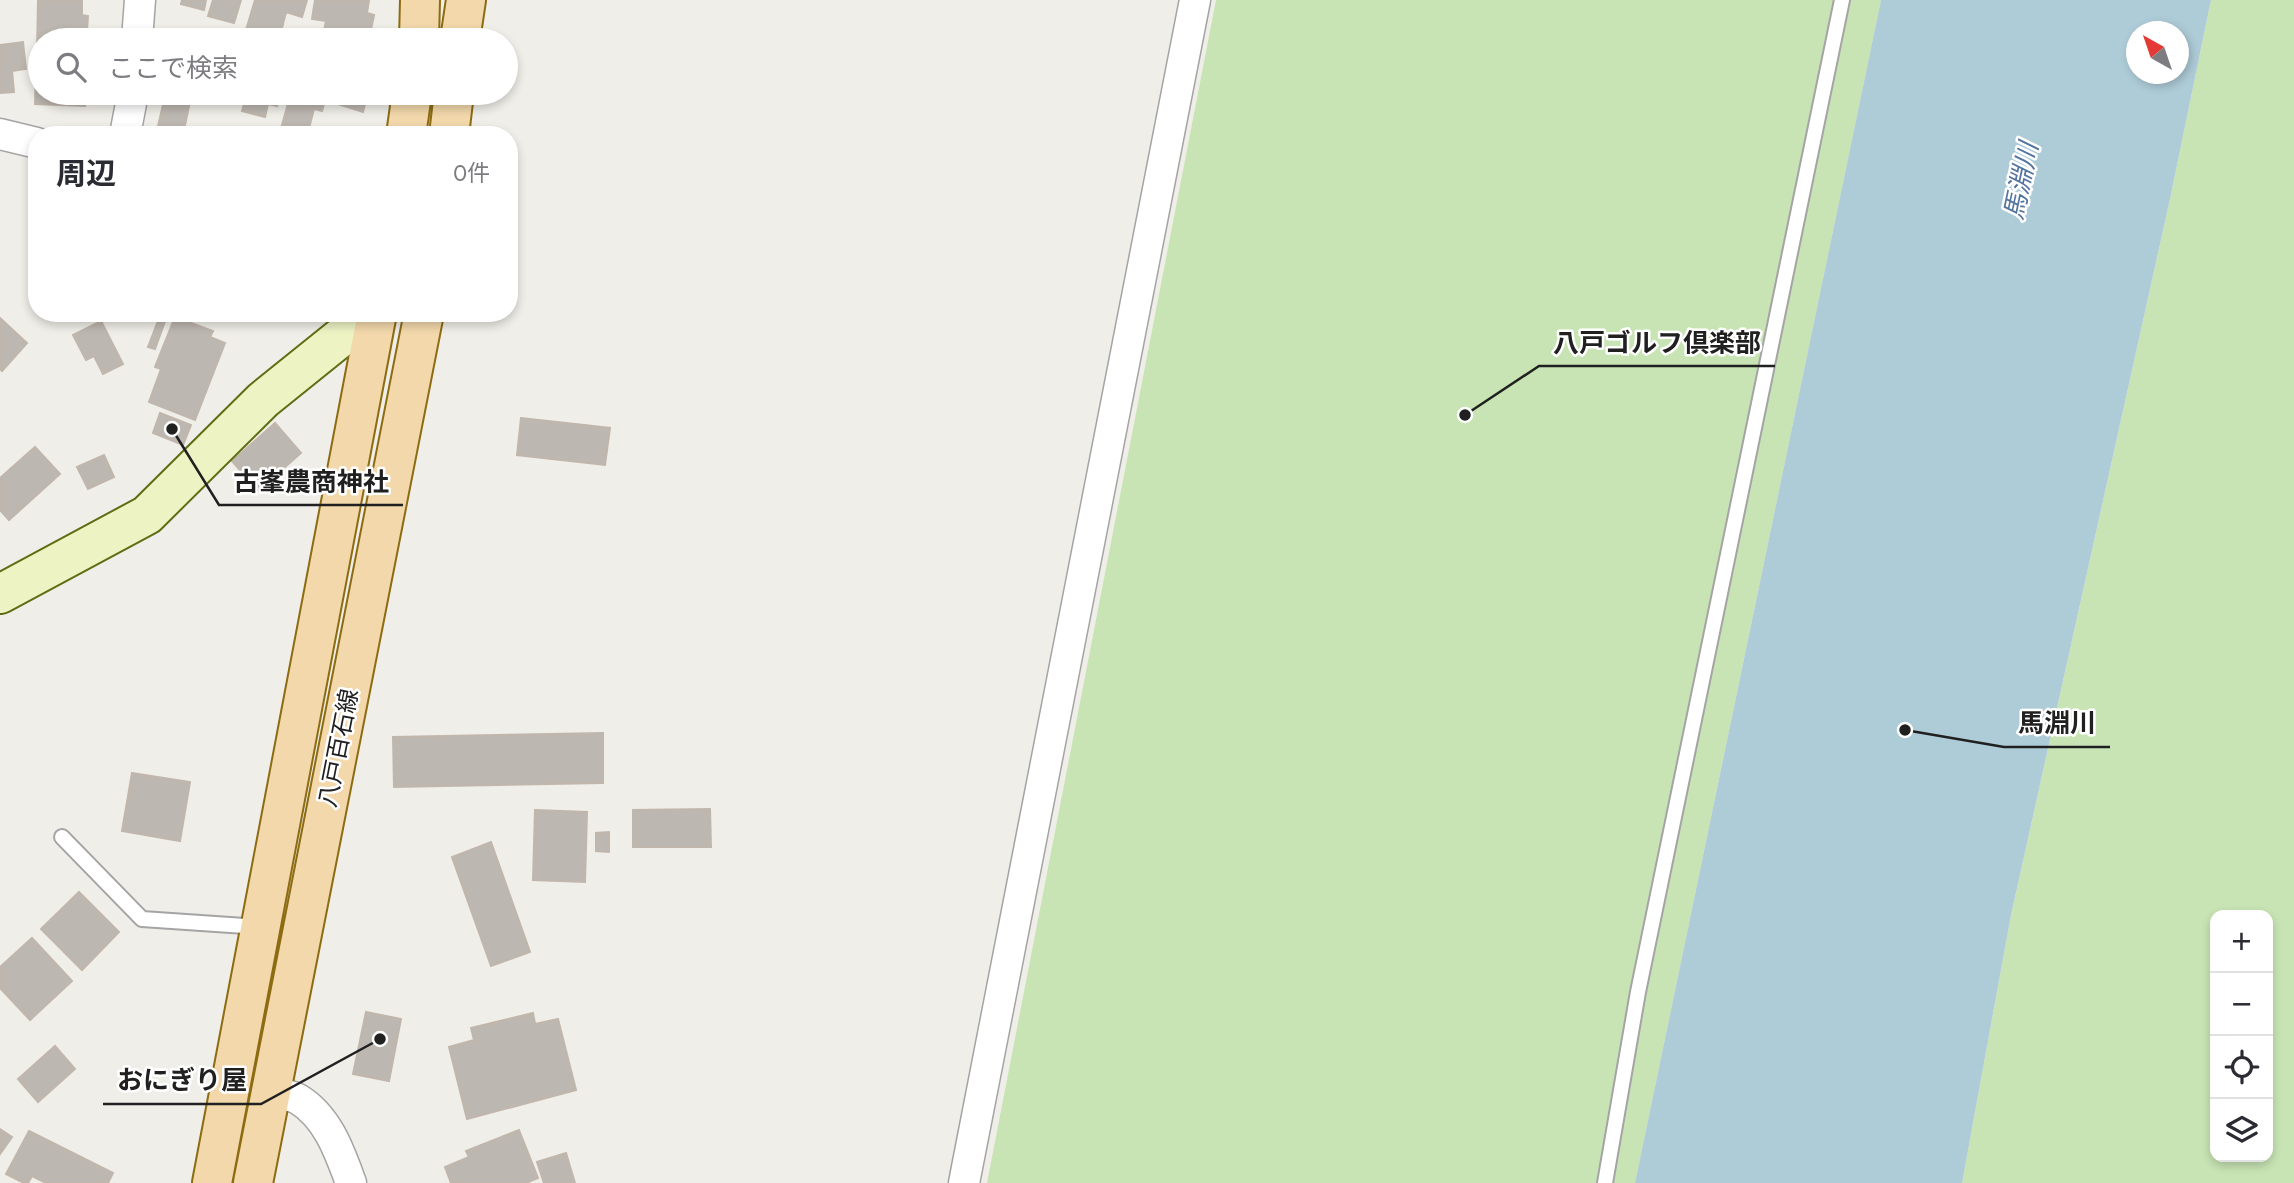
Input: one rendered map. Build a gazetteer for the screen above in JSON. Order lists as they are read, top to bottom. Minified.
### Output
{"streets":{"main road":["八戸百石線"]},"water":["馬淵川"],"places":["八戸ゴルフ倶楽部","古峯農商神社","馬淵川","おにぎり屋"],"north":"top left","page":{"search":"ここで検索","heading":["周辺","0件"],"map_buttons":["+","−"]}}
